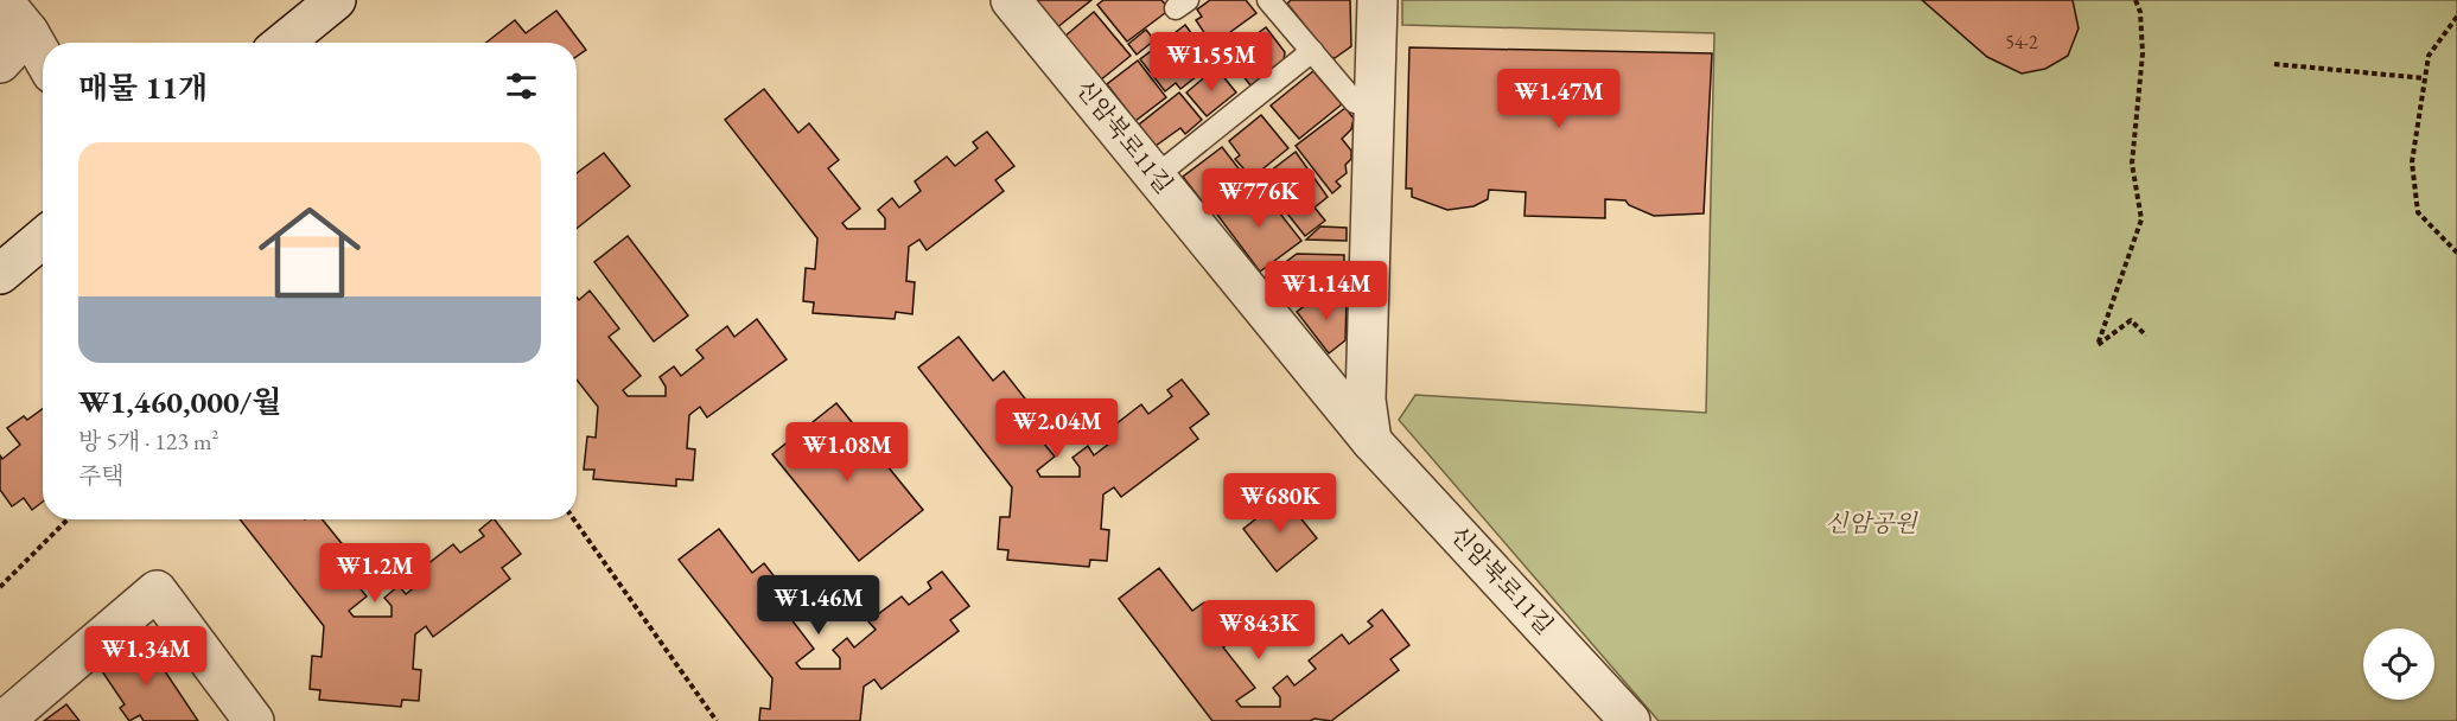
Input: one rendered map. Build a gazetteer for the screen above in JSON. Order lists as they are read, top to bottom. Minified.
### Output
{"streets":{"street":["신암북로11길"]},"parks":["신암공원"],"house_numbers":["54-2"],"page":{"price":["₩1.55M","₩1.47M","₩776K","₩1.14M","₩2.04M","₩1.08M","₩680K","₩1.2M","₩1.46M","₩843K","₩1.34M"],"heading":"매물 11개","list":[{"name":"₩1,460,000/월","note":"방 5개 · 123 m² · 주택"}]}}
